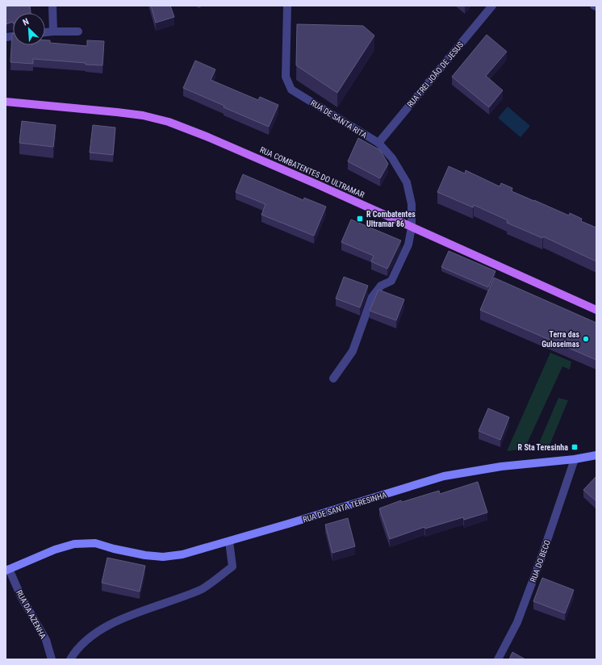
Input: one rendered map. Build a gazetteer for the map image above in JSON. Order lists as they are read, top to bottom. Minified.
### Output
{"streets":{"main road":["RUA COMBATENTES DO ULTRAMAR","RUA DE SANTA TERESINHA"],"street":["RUA FREI JOÃO DE JESUS","RUA DE SANTA RITA","RUA DO BECO","RUA DA AZENHA"]},"crossings":[["RUA FREI JOÃO DE JESUS","RUA DE SANTA RITA"],["RUA DE SANTA RITA","RUA COMBATENTES DO ULTRAMAR"],["RUA DE SANTA TERESINHA","RUA DO BECO"],["RUA DE SANTA TERESINHA","RUA DA AZENHA"]],"places":{"transit":["R Combatentes Ultramar 86","R Sta Teresinha"],"other":["Terra das Guloseimas"]},"north":"top left"}
